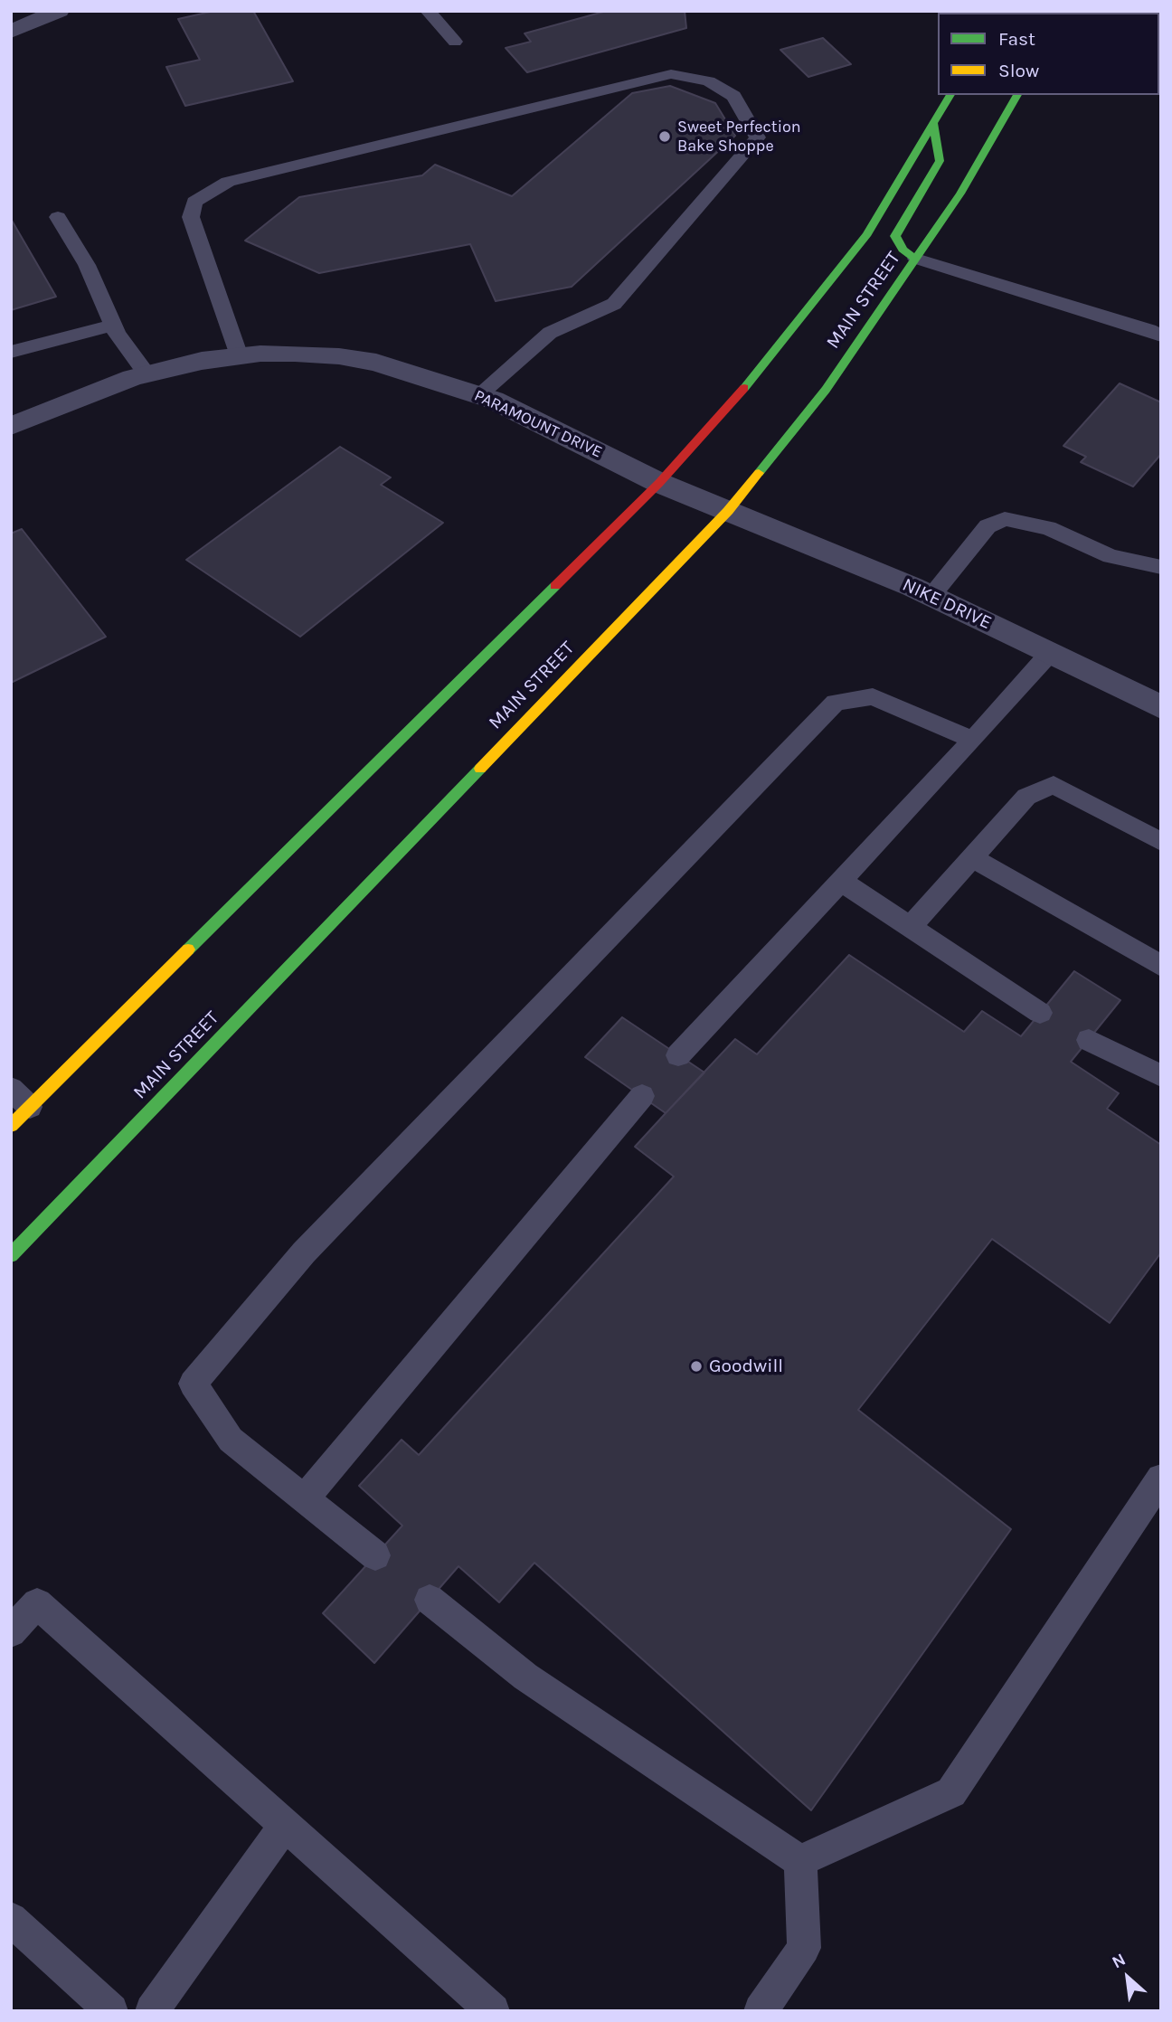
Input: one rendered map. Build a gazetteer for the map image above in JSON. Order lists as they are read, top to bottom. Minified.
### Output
{"streets":{"main road":["MAIN STREET"],"street":["PARAMOUNT DRIVE","NIKE DRIVE"]},"crossings":[["MAIN STREET","PARAMOUNT DRIVE"],["MAIN STREET","NIKE DRIVE"],["PARAMOUNT DRIVE","NIKE DRIVE"]],"places":["Sweet Perfection Bake Shoppe","Goodwill"],"legend":["Fast","Slow"],"north":"top left"}
